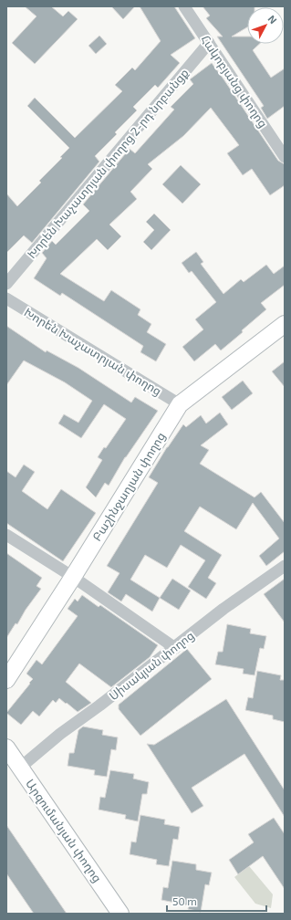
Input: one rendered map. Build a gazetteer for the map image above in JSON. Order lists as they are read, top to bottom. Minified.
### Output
{"streets":{"main road":["Բաշինջաղյան փողոց","Արզումանյան փողոց"],"street":["Հակոբյանց փողոց","Խորեն Խաչատրյան փողոց 2-րդ նրբանցք","Խորեն Խաչատրյան փողոց","Սիսակյան փողոց"]},"crossings":[["Հակոբյանց փողոց","Խորեն Խաչատրյան փողոց 2-րդ նրբանցք"],["Խորեն Խաչատրյան փողոց","Բաշինջաղյան փողոց"],["Սիսակյան փողոց","Արզումանյան փողոց"]],"scale_bar":"50 m","north":"top right"}
